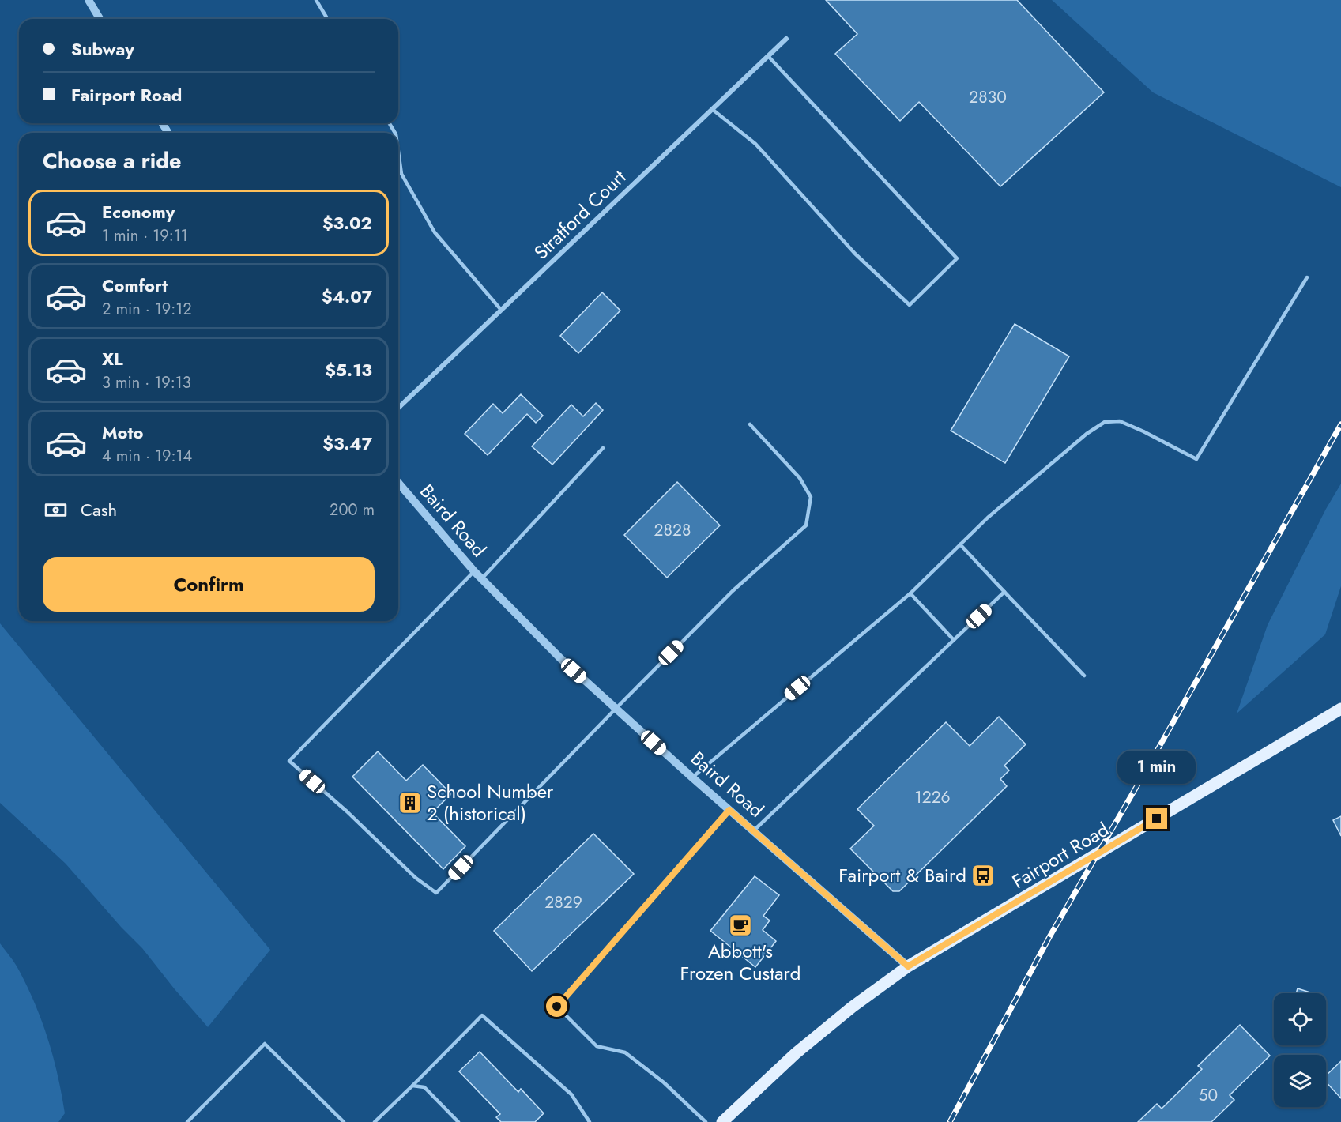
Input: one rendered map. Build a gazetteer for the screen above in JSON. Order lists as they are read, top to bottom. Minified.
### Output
{"streets":{"main road":["Fairport Road"],"street":["Stratford Court","Baird Road"]},"crossings":[["Baird Road","Fairport Road"]],"places":{"building":["School Number 2 (historical)"],"bus stop":["Fairport & Baird"],"cafe":["Abbott's Frozen Custard"]},"house_numbers":["2830","2828","1226","2829","50"],"page":{"banner":["Subway","Fairport Road"],"heading":"Choose a ride","list":[{"name":"Economy","note":"1 min · 19:11","value":"$3.02"},{"name":"Comfort","note":"2 min · 19:12","value":"$4.07"},{"name":"XL","note":"3 min · 19:13","value":"$5.13"},{"name":"Moto","note":"4 min · 19:14","value":"$3.47"}],"pay":["Cash","200 m"],"buttons":"Confirm","bubble":"1 min"}}
